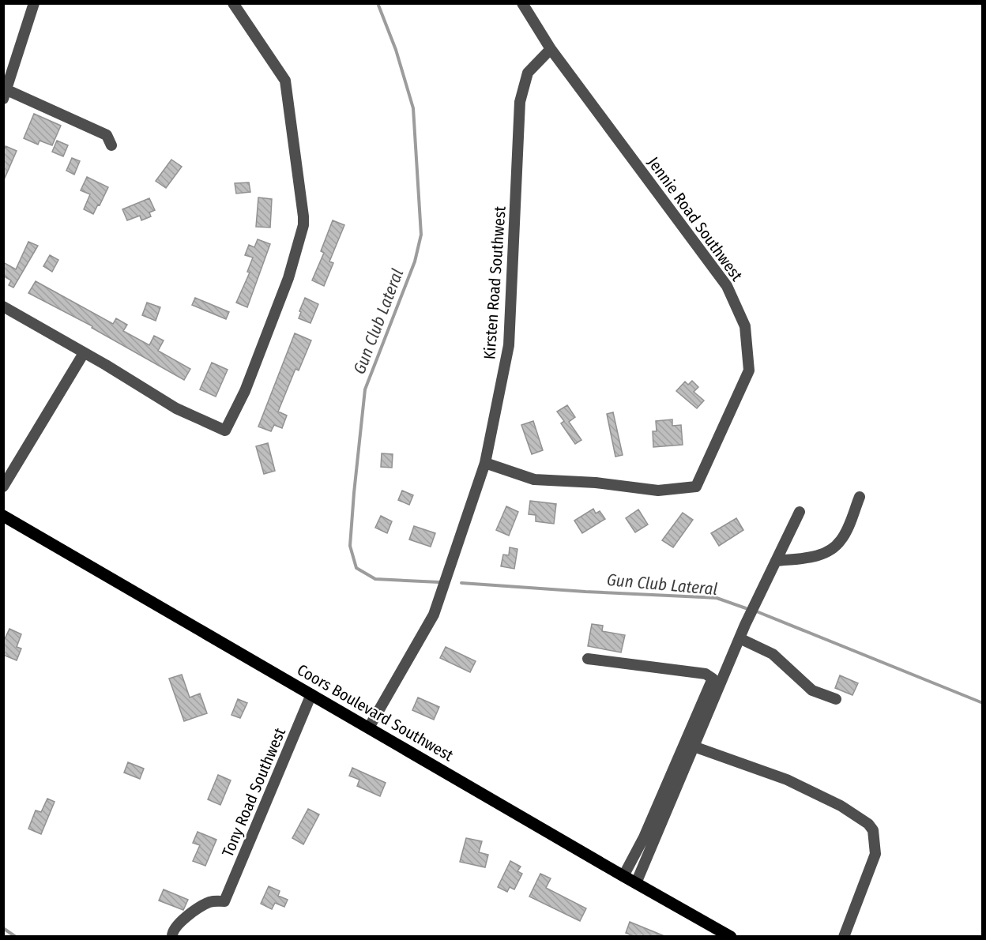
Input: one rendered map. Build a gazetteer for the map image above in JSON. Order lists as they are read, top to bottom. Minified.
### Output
{"streets":{"main road":["Coors Boulevard Southwest"],"street":["Jennie Road Southwest","Kirsten Road Southwest","Tony Road Southwest"]},"crossings":[["Jennie Road Southwest","Kirsten Road Southwest"],["Kirsten Road Southwest","Coors Boulevard Southwest"],["Coors Boulevard Southwest","Tony Road Southwest"]],"water":["Gun Club Lateral"]}
